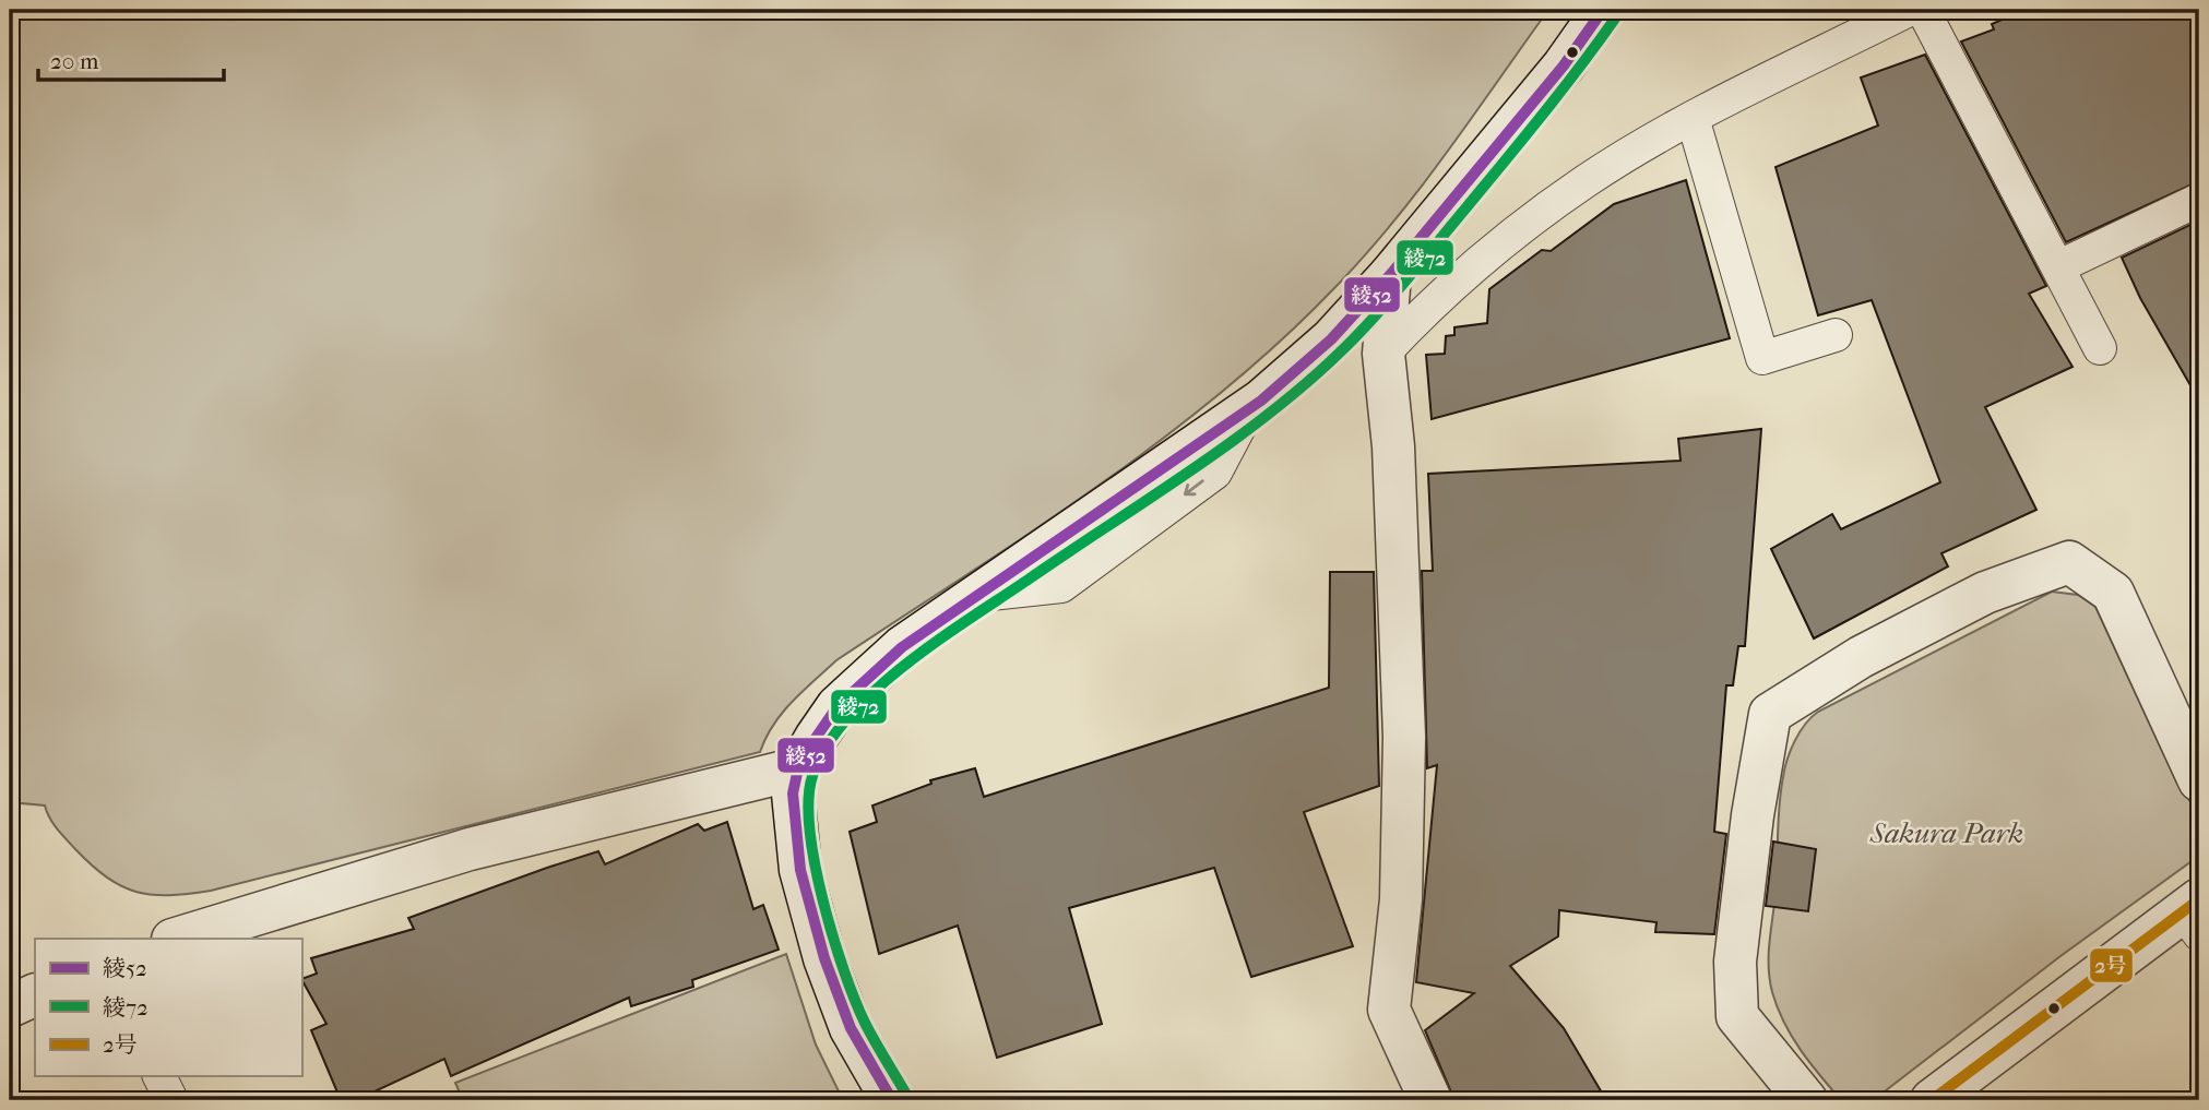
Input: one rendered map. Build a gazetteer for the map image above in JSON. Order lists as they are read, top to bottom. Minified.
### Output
{"parks":["Sakura Park"],"lines":["transit line 綾52","transit line 綾72","transit line 2号"],"legend":["綾52","綾72","2号"],"scale_bar":"20 m"}
